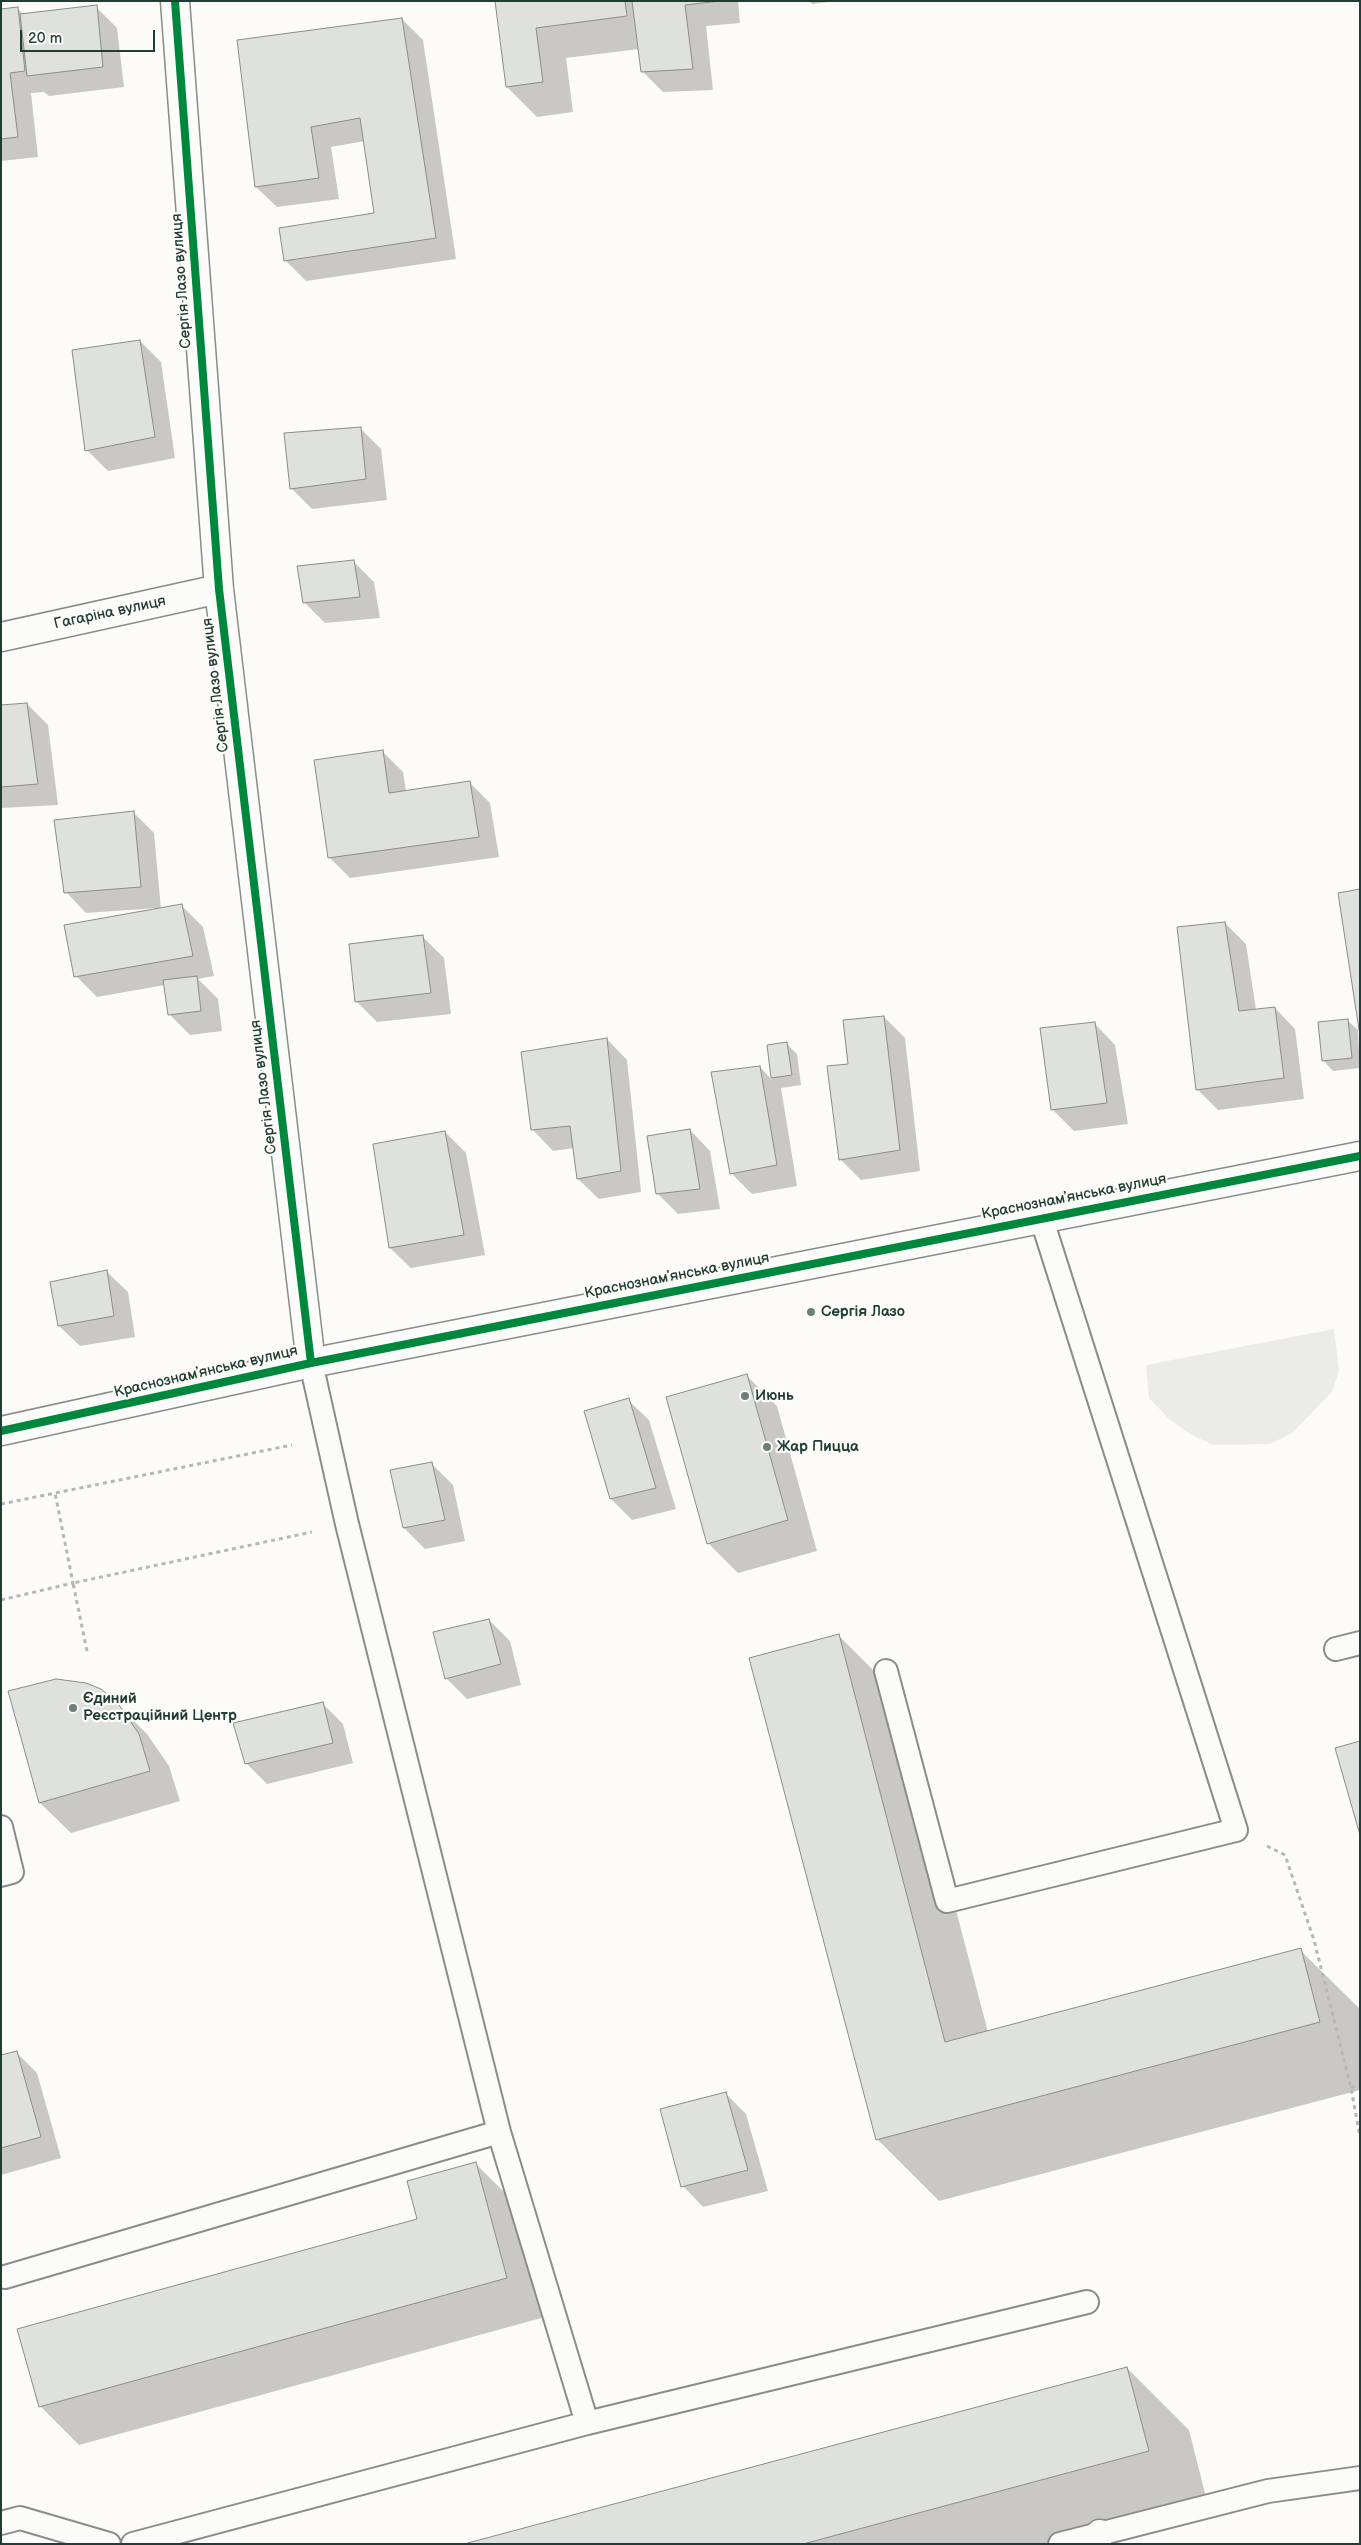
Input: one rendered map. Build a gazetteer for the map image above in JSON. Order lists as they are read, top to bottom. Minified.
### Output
{"streets":{"street":["Сергія Лазо вулиця","Гагаріна вулиця","Краснознамʼянська вулиця"]},"crossings":[["Сергія Лазо вулиця","Гагаріна вулиця"],["Сергія Лазо вулиця","Краснознамʼянська вулиця"]],"places":["Сергія Лазо","Июнь","Жар Пицца","Єдиний Реєстраційний Центр"],"scale_bar":"20 m"}
